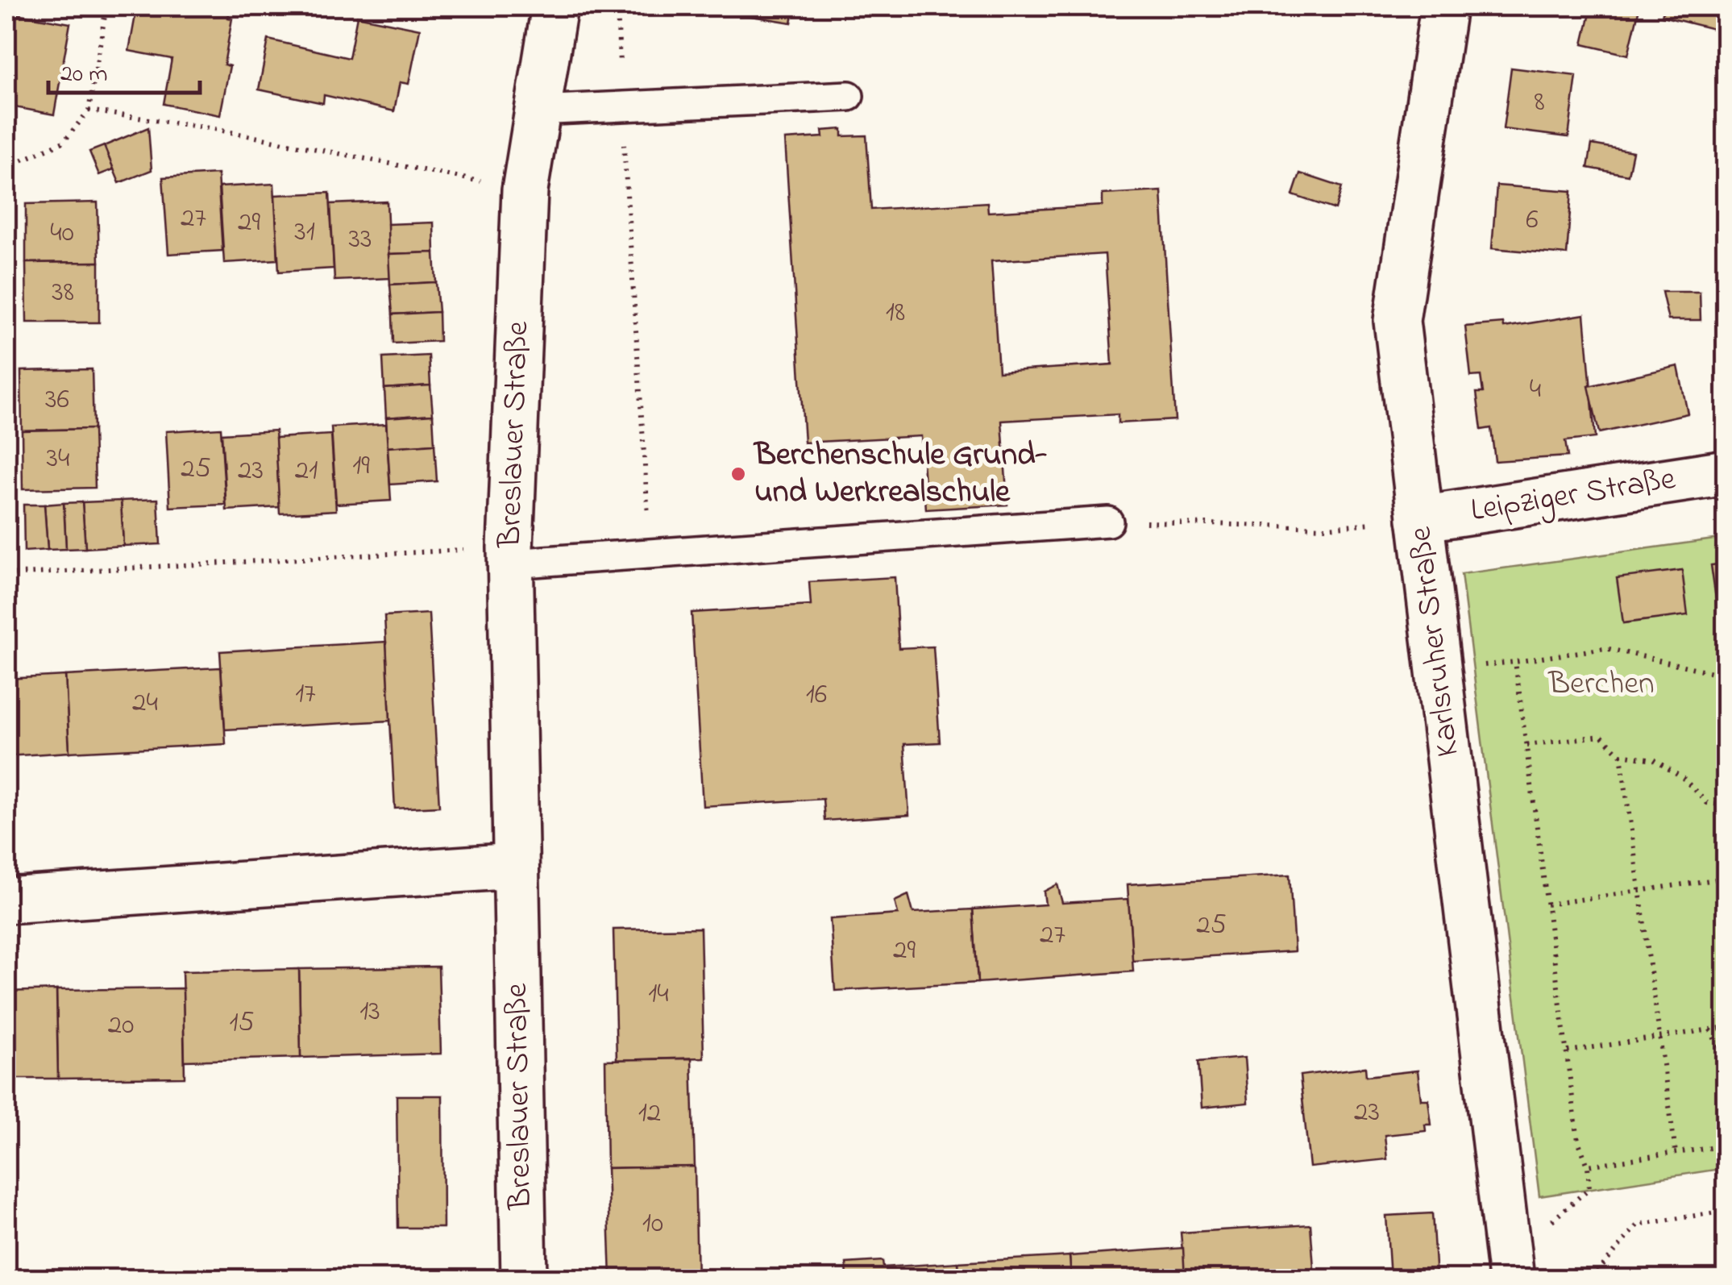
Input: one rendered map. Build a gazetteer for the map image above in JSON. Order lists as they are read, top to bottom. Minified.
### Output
{"streets":{"street":["Breslauer Straße","Leipziger Straße","Karlsruher Straße"]},"crossings":[["Leipziger Straße","Karlsruher Straße"]],"parks":["Berchen"],"places":["Berchenschule Grund- und Werkrealschule"],"house_numbers":["8","27","6","29","31","40","33","38","18","4","36","34","19","25","23","21","17","16","24","25","27","29","14","13","15","20","23","12","10"],"scale_bar":"20 m"}
